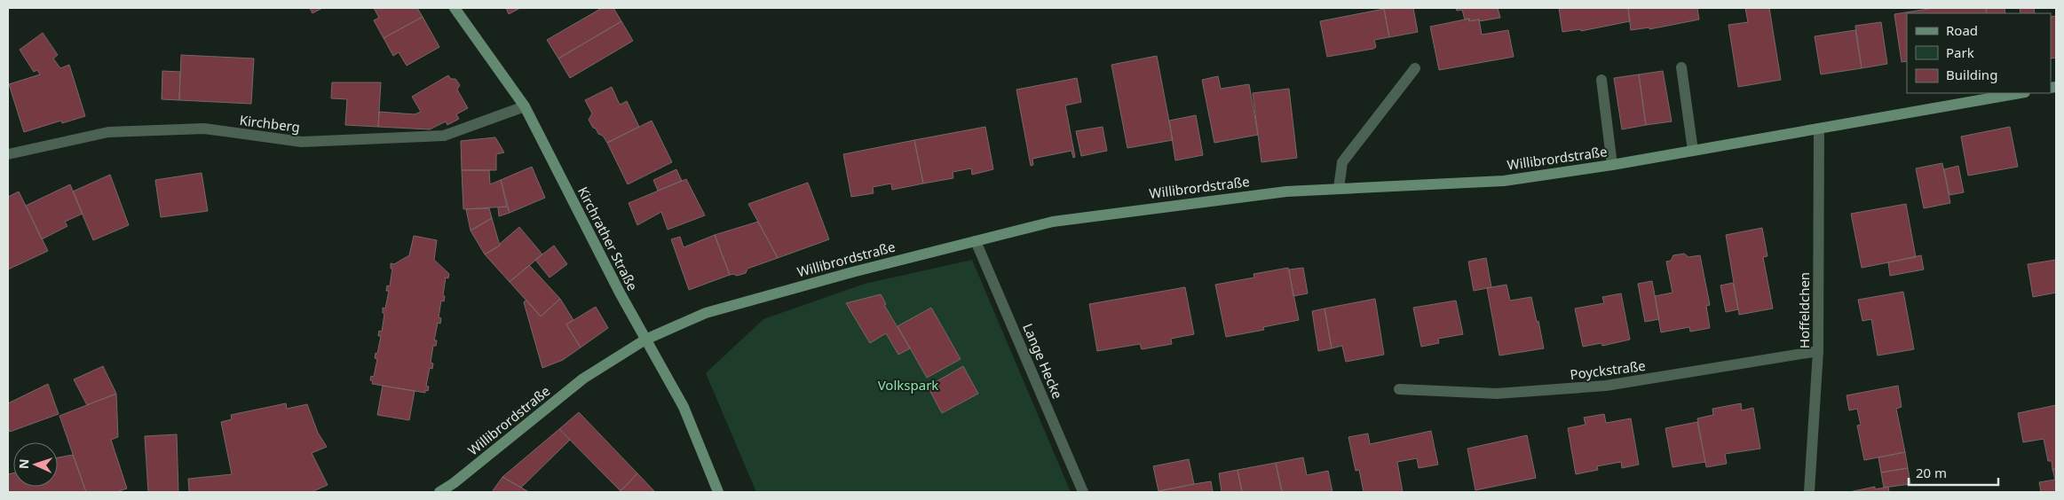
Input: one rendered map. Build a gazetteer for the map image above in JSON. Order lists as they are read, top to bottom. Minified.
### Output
{"streets":{"main road":["Willibrordstraße","Kirchrather Straße"],"street":["Kirchberg","Hoffeldchen","Lange Hecke","Poyckstraße"]},"crossings":[["Kirchberg","Kirchrather Straße"],["Willibrordstraße","Kirchrather Straße"],["Willibrordstraße","Hoffeldchen"],["Willibrordstraße","Lange Hecke"],["Hoffeldchen","Poyckstraße"]],"parks":["Volkspark"],"legend":["Road","Park","Building"],"scale_bar":"20 m","north":"left"}
